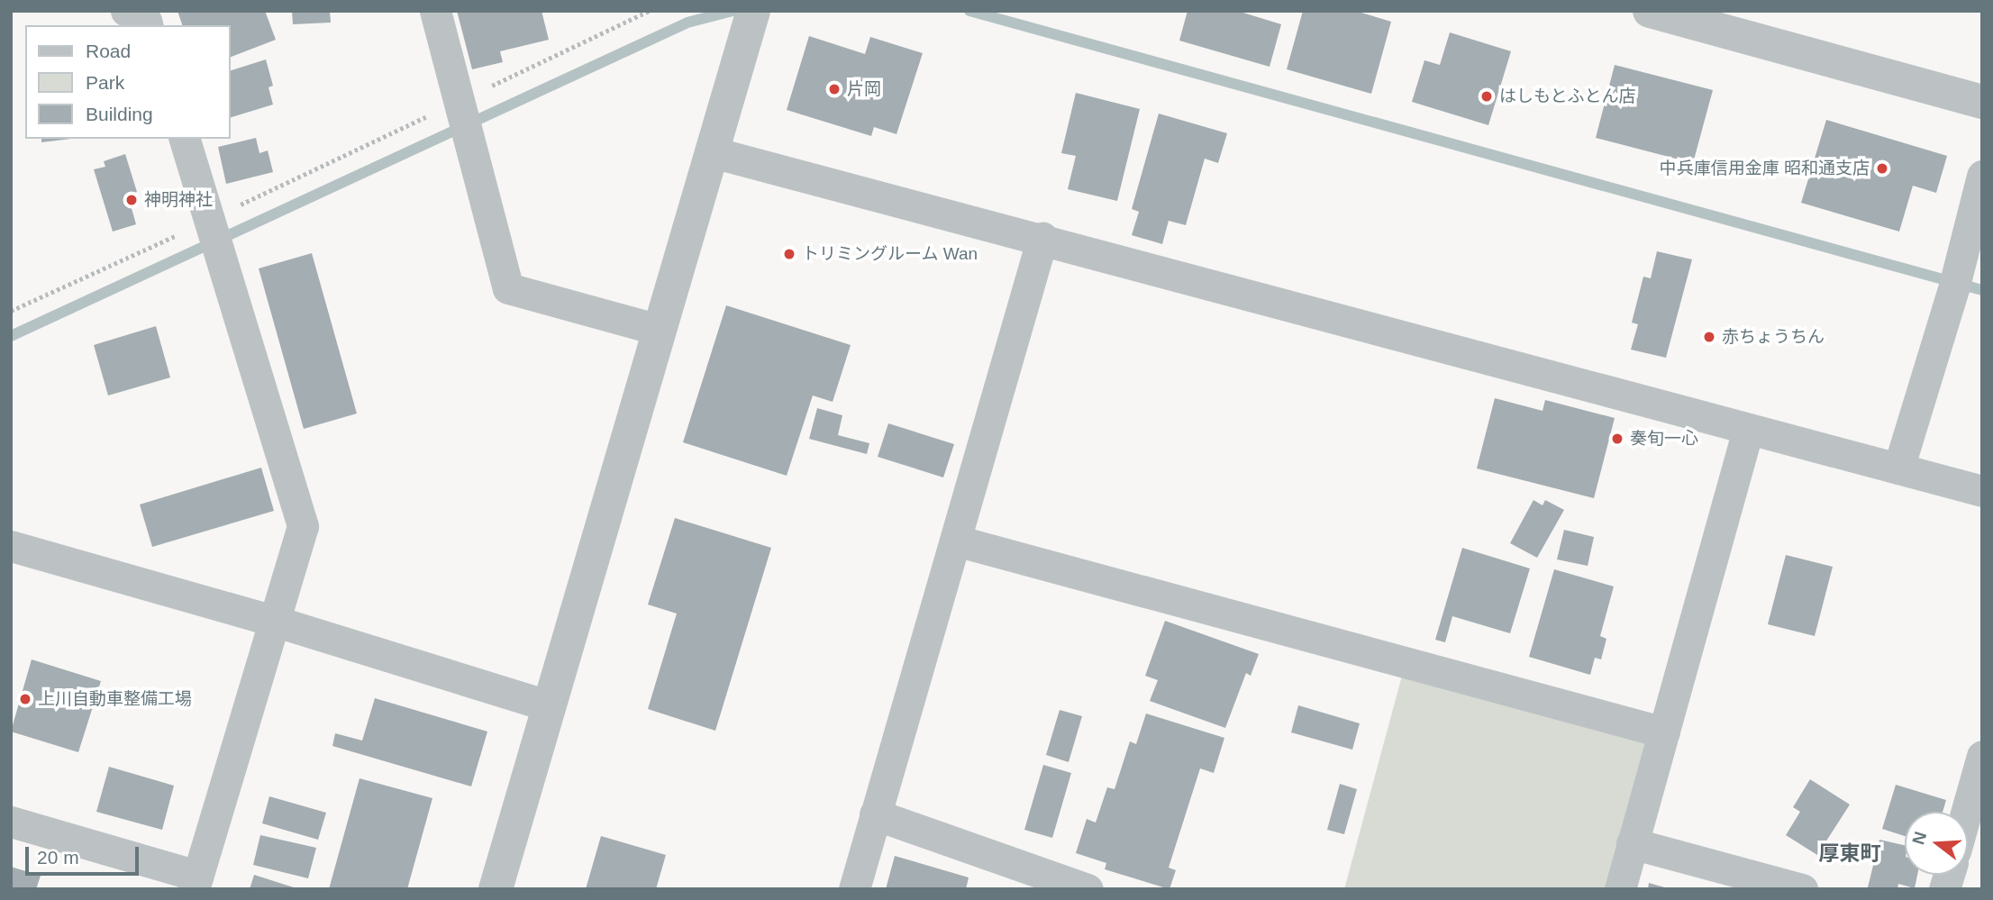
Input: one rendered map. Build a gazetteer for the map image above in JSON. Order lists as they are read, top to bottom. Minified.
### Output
{"districts":["厚東町"],"places":["片岡","はしもとふとん店","中兵庫信用金庫 昭和通支店","神明神社","トリミングルーム Wan","赤ちょうちん","奏旬一心","上川自動車整備工場"],"legend":["Road","Park","Building"],"scale_bar":"20 m","north":"left"}
